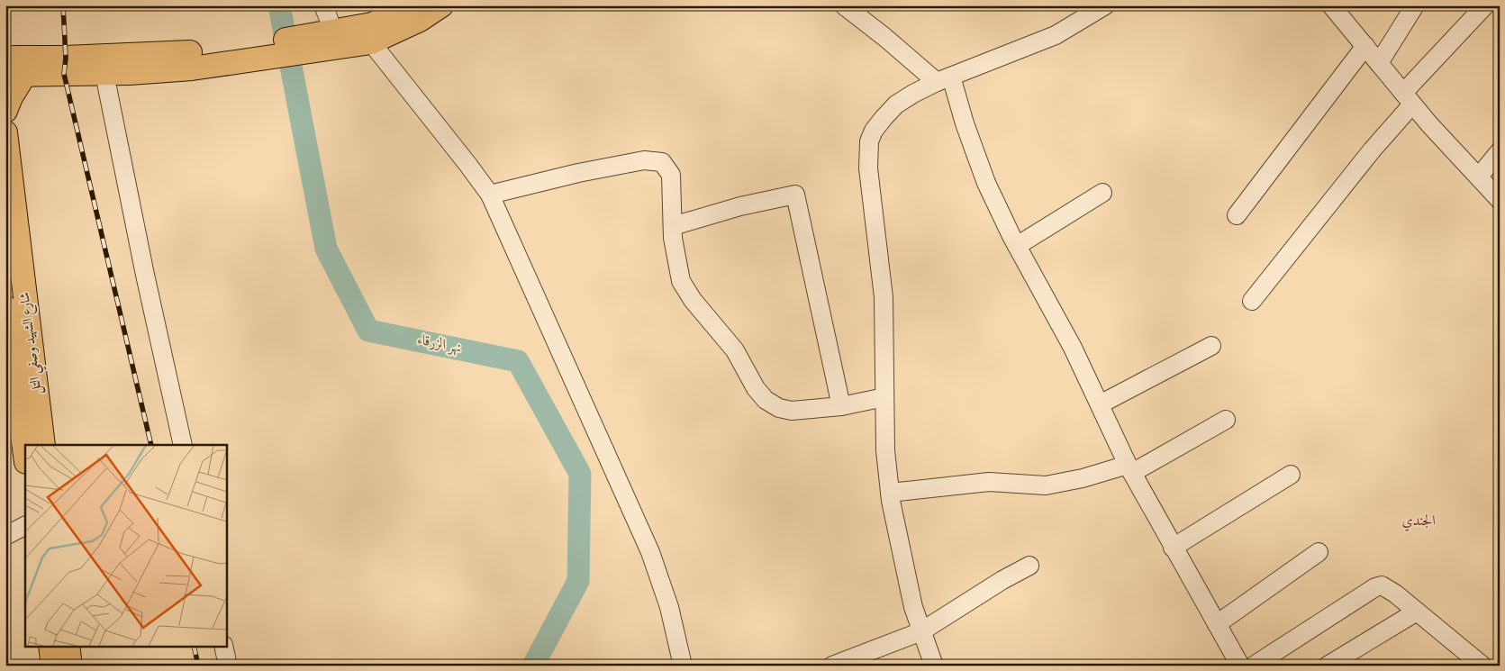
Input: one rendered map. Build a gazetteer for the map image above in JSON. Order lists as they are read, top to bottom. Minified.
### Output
{"streets":{"main road":["شارع الشهيد وصفي التل"]},"districts":["الجندي"],"water":["نهر الزرقاء"]}
